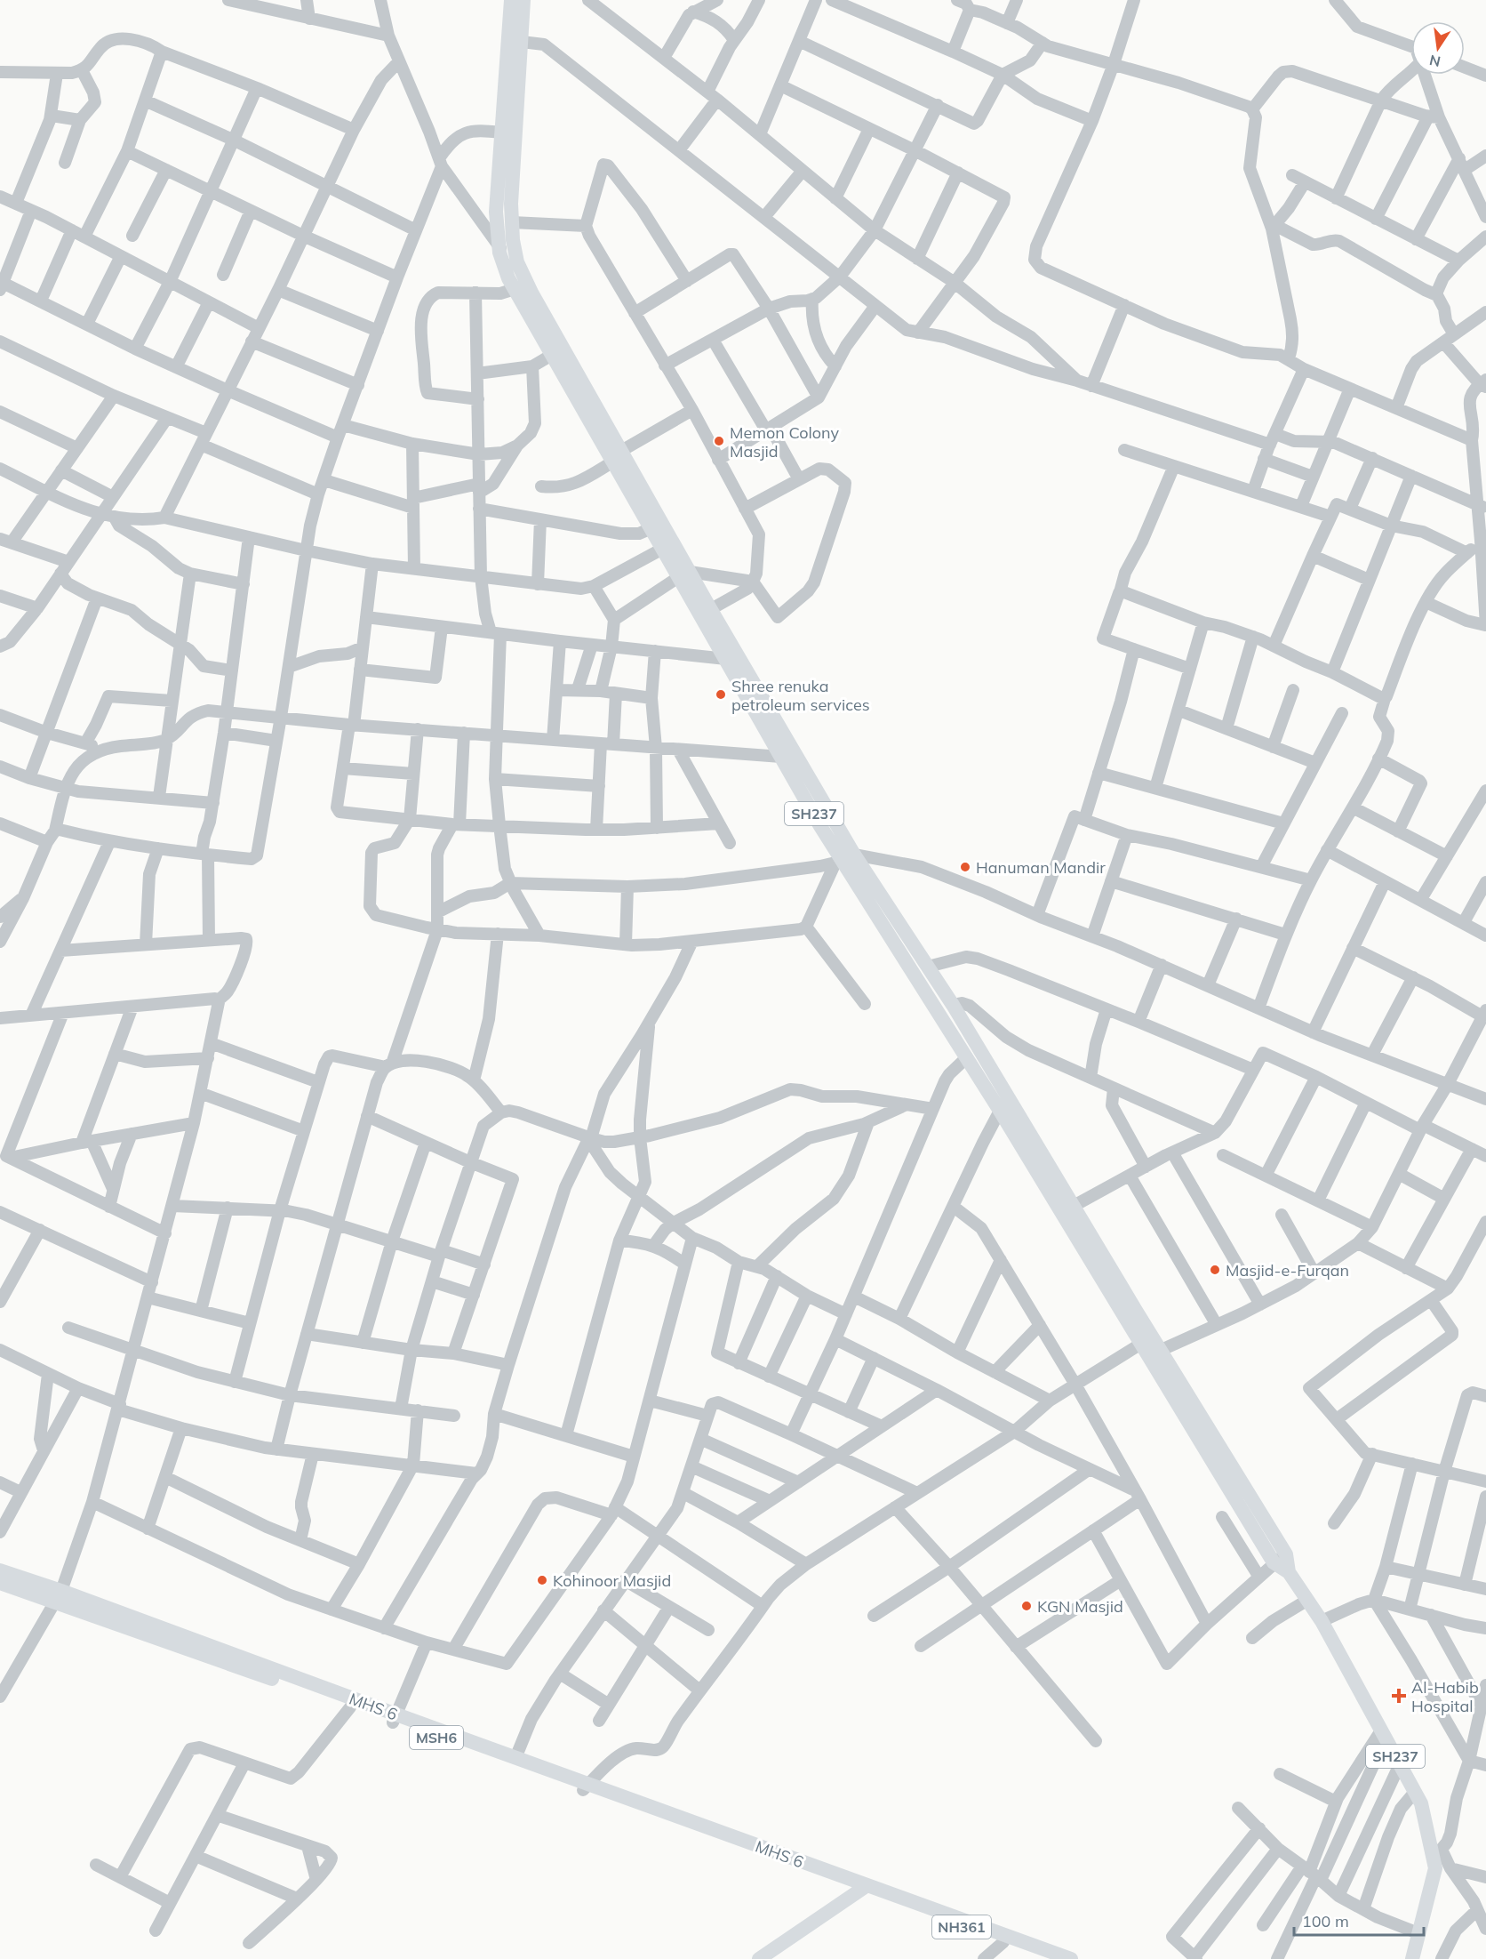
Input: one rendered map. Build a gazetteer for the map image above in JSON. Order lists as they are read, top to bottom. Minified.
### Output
{"streets":{"main road":["SH237","MHS 6","MSH6","NH361"]},"crossings":[["MHS 6","MSH6"],["MSH6","NH361"]],"places":{"other":["Memon Colony Masjid","Shree renuka petroleum services","Hanuman Mandir","Masjid-e-Furqan","Kohinoor Masjid","KGN Masjid"],"health":["Al-Habib Hospital"]},"scale_bar":"100 m","north":"bottom"}
